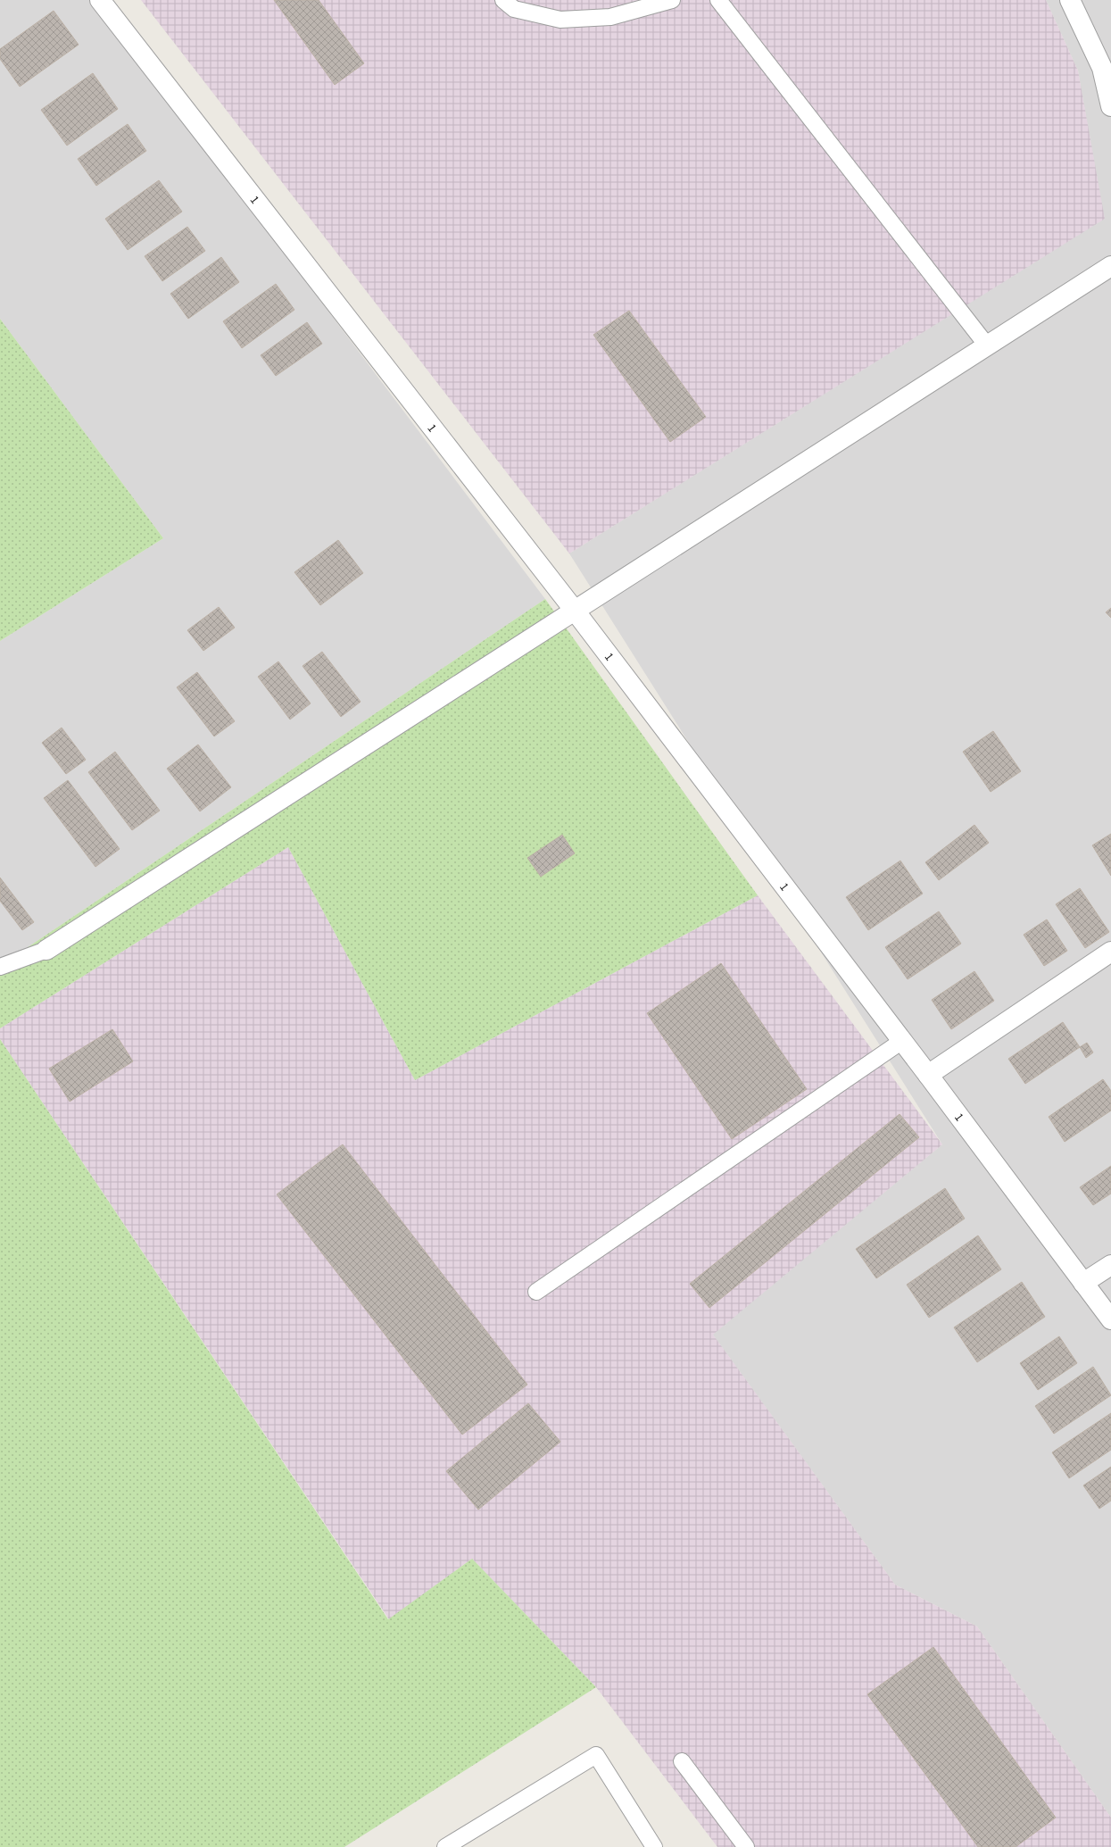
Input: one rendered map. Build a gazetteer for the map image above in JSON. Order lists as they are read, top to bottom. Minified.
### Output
{"streets":{"street":["1"]}}
